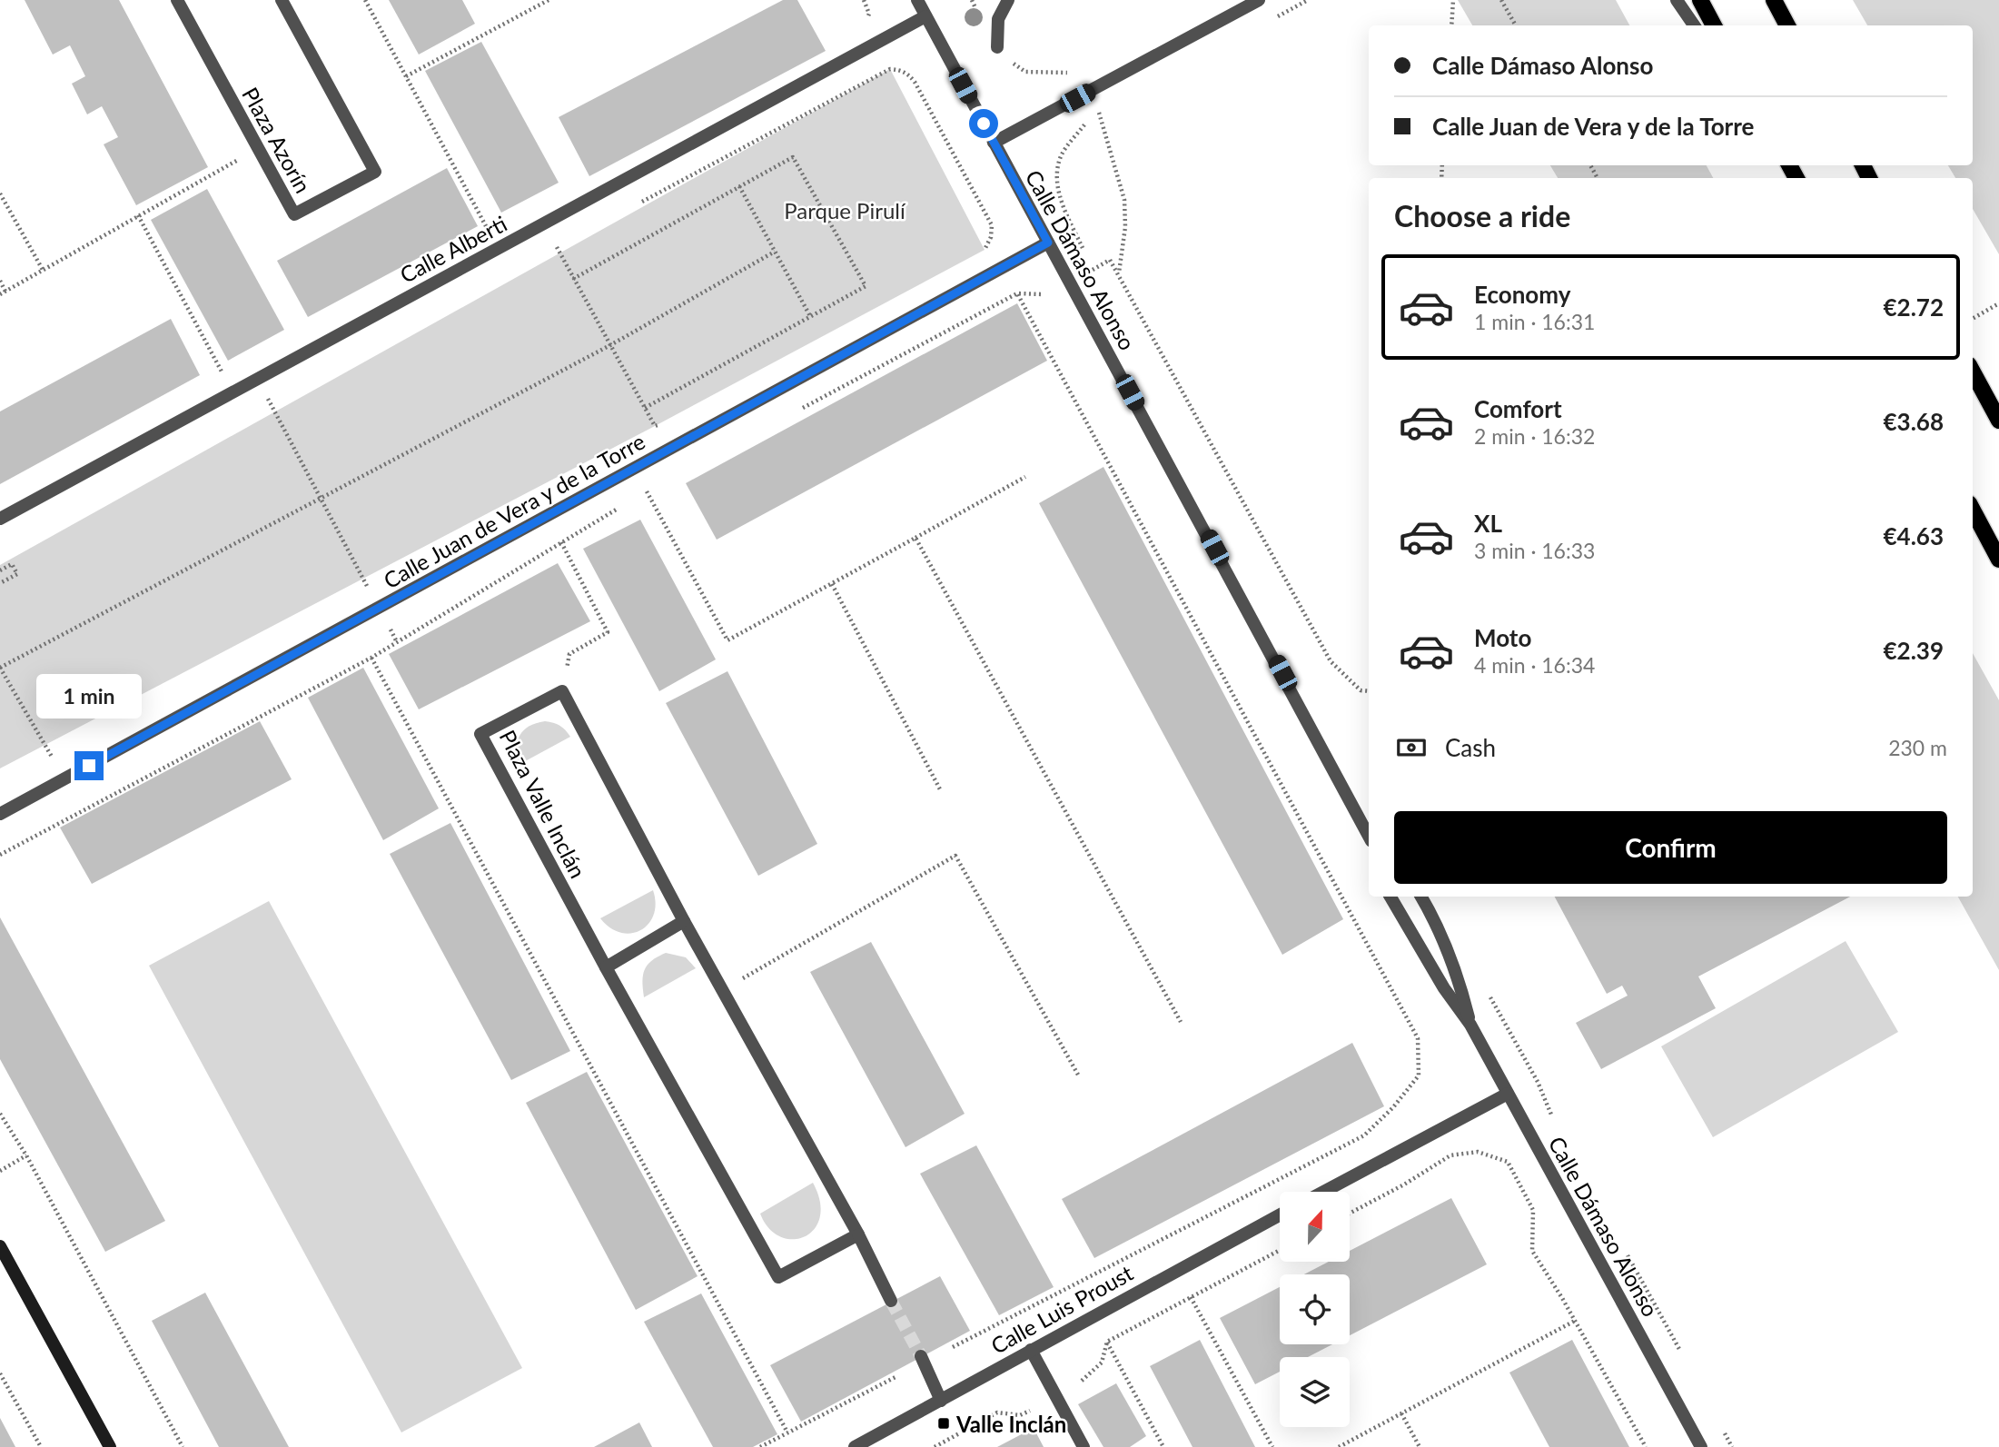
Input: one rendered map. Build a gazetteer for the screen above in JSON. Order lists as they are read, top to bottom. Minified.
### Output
{"streets":{"street":["Plaza Azorín","Calle Alberti","Calle Dámaso Alonso","Calle Juan de Vera y de la Torre","Plaza Valle Inclán","Calle Luis Proust"]},"crossings":[["Calle Alberti","Calle Dámaso Alonso"],["Calle Dámaso Alonso","Calle Juan de Vera y de la Torre"]],"parks":["Parque Pirulí"],"places":{"transit":["Valle Inclán"]},"north":"top","page":{"banner":["Calle Dámaso Alonso","Calle Juan de Vera y de la Torre"],"heading":"Choose a ride","list":[{"name":"Economy","note":"1 min · 16:31","value":"€2.72"},{"name":"Comfort","note":"2 min · 16:32","value":"€3.68"},{"name":"XL","note":"3 min · 16:33","value":"€4.63"},{"name":"Moto","note":"4 min · 16:34","value":"€2.39"}],"bubble":"1 min","pay":["Cash","230 m"],"buttons":"Confirm"}}
